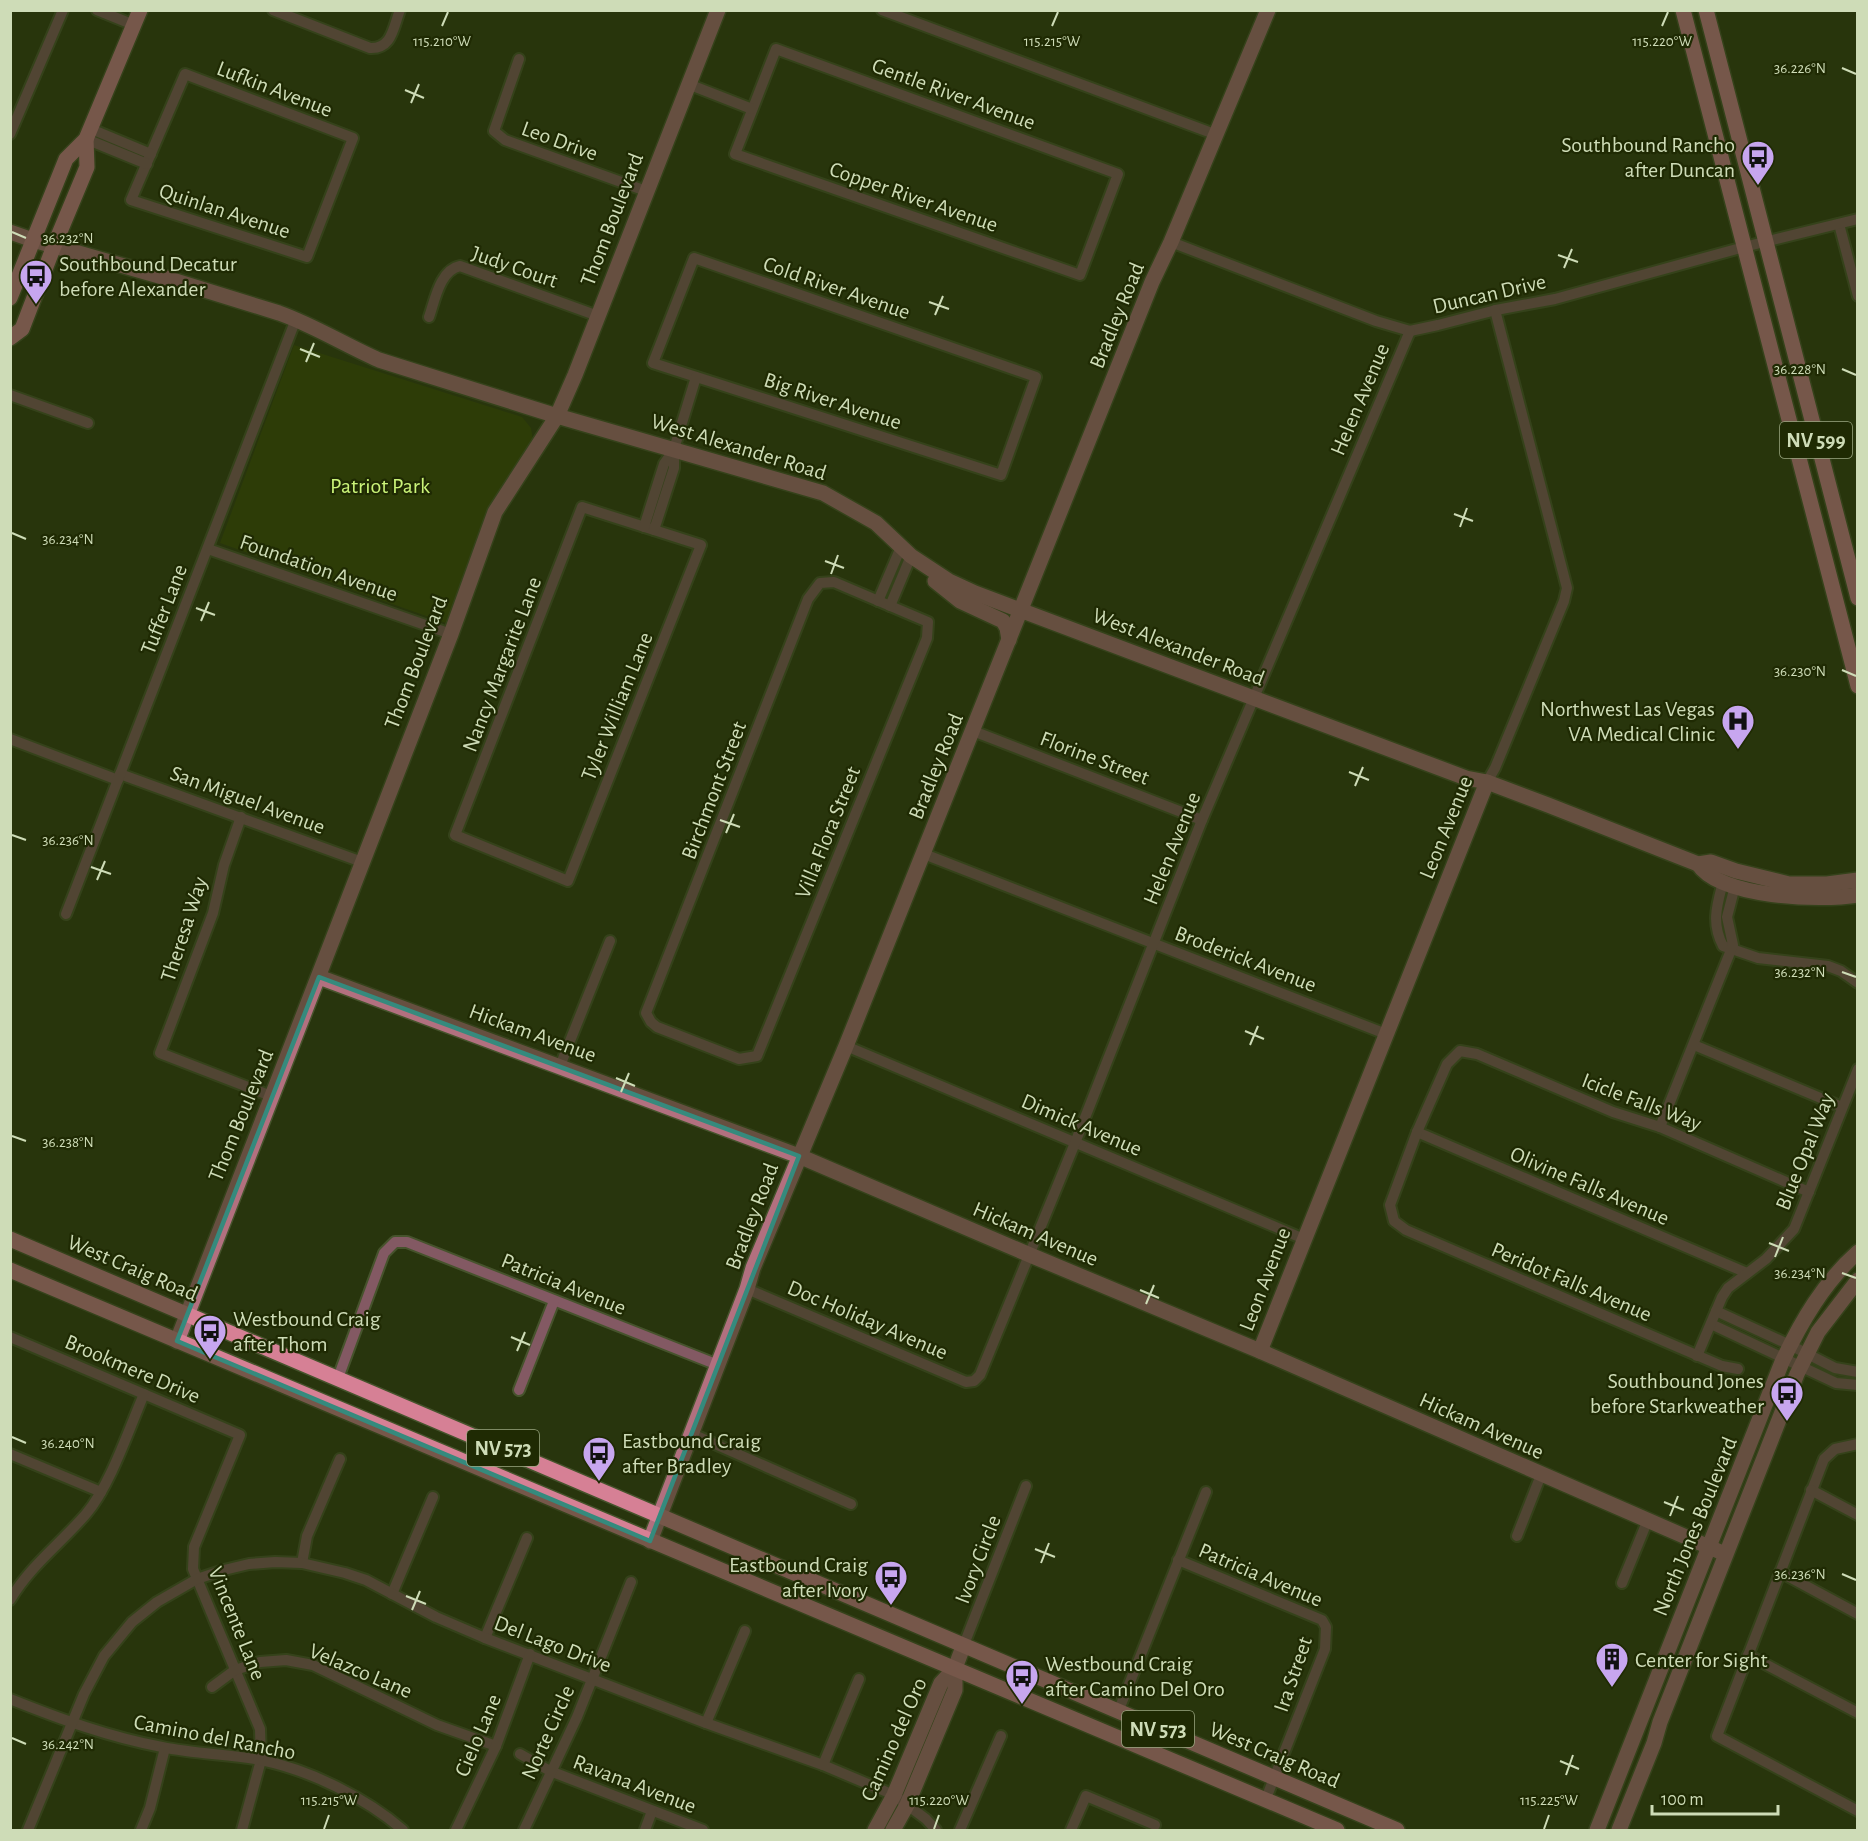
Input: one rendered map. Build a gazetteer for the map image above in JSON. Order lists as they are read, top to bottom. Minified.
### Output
{"streets":{"main road":["NV 599","West Craig Road","NV 573"],"street":["Lufkin Avenue","Gentle River Avenue","Leo Drive","Copper River Avenue","Quinlan Avenue","Thom Boulevard","Judy Court","Cold River Avenue","Duncan Drive","Bradley Road","Helen Avenue","Big River Avenue","West Alexander Road","Foundation Avenue","Tuffer Lane","Nancy Margarite Lane","Tyler William Lane","Florine Street","Birchmont Street","San Miguel Avenue","Leon Avenue","Villa Flora Street","Theresa Way","Broderick Avenue","Hickam Avenue","Icicle Falls Way","Dimick Avenue","Blue Opal Way","Olivine Falls Avenue","Peridot Falls Avenue","Patricia Avenue","Doc Holiday Avenue","Brookmere Drive","North Jones Boulevard","Ivory Circle","Vincente Lane","Del Lago Drive","Velazco Lane","Ira Street","Norte Circle","Cielo Lane","Camino del Rancho","Camino del Oro","Ravana Avenue"]},"crossings":[["Lufkin Avenue","Quinlan Avenue"],["Gentle River Avenue","Copper River Avenue"],["Leo Drive","Thom Boulevard"],["Thom Boulevard","Judy Court"],["Thom Boulevard","West Alexander Road"],["Thom Boulevard","Foundation Avenue"],["Thom Boulevard","San Miguel Avenue"],["Thom Boulevard","Theresa Way"],["Thom Boulevard","Hickam Avenue"],["Thom Boulevard","West Craig Road"],["Cold River Avenue","Big River Avenue"],["Duncan Drive","Bradley Road"],["Duncan Drive","Helen Avenue"],["Duncan Drive","NV 599"],["Duncan Drive","Leon Avenue"],["Bradley Road","West Alexander Road"],["Bradley Road","Florine Street"],["Bradley Road","Broderick Avenue"],["Bradley Road","Hickam Avenue"],["Bradley Road","Dimick Avenue"],["Bradley Road","West Craig Road"],["Bradley Road","Patricia Avenue"],["Bradley Road","Doc Holiday Avenue"],["Helen Avenue","West Alexander Road"],["Helen Avenue","Florine Street"],["Helen Avenue","Broderick Avenue"],["Helen Avenue","Hickam Avenue"],["Helen Avenue","Dimick Avenue"],["Helen Avenue","Doc Holiday Avenue"],["West Alexander Road","Tuffer Lane"],["West Alexander Road","Leon Avenue"],["Foundation Avenue","Tuffer Lane"],["Tuffer Lane","San Miguel Avenue"],["Nancy Margarite Lane","Tyler William Lane"],["Birchmont Street","Villa Flora Street"],["San Miguel Avenue","Theresa Way"],["Leon Avenue","Broderick Avenue"],["Leon Avenue","Hickam Avenue"],["Leon Avenue","Dimick Avenue"],["Hickam Avenue","North Jones Boulevard"],["Icicle Falls Way","Blue Opal Way"],["Icicle Falls Way","Olivine Falls Avenue"],["Icicle Falls Way","Peridot Falls Avenue"],["Blue Opal Way","Olivine Falls Avenue"],["Blue Opal Way","Peridot Falls Avenue"],["Olivine Falls Avenue","Peridot Falls Avenue"],["West Craig Road","Patricia Avenue"],["West Craig Road","Ivory Circle"],["West Craig Road","Ira Street"],["West Craig Road","Camino del Oro"],["Patricia Avenue","Ira Street"],["Brookmere Drive","Vincente Lane"],["Ivory Circle","Camino del Oro"],["Vincente Lane","Del Lago Drive"],["Vincente Lane","Velazco Lane"],["Vincente Lane","Camino del Rancho"],["Del Lago Drive","Norte Circle"],["Del Lago Drive","Cielo Lane"],["Del Lago Drive","Camino del Rancho"],["Del Lago Drive","Camino del Oro"],["Velazco Lane","Cielo Lane"],["Norte Circle","Ravana Avenue"]],"parks":["Patriot Park"],"places":{"bus stop":["Southbound Rancho after Duncan","Southbound Decatur before Alexander","Westbound Craig after Thom","Southbound Jones before Starkweather","Eastbound Craig after Bradley","Eastbound Craig after Ivory","Westbound Craig after Camino Del Oro"],"hospital":["Northwest Las Vegas VA Medical Clinic"],"building":["Center for Sight"]},"scale_bar":"100 m","coordinates":["115.220°W","115.210°W","115.215°W","36.226°N","36.232°N","36.228°N","36.234°N","36.230°N","36.236°N","36.238°N","36.240°N","36.242°N","115.225°W"]}
